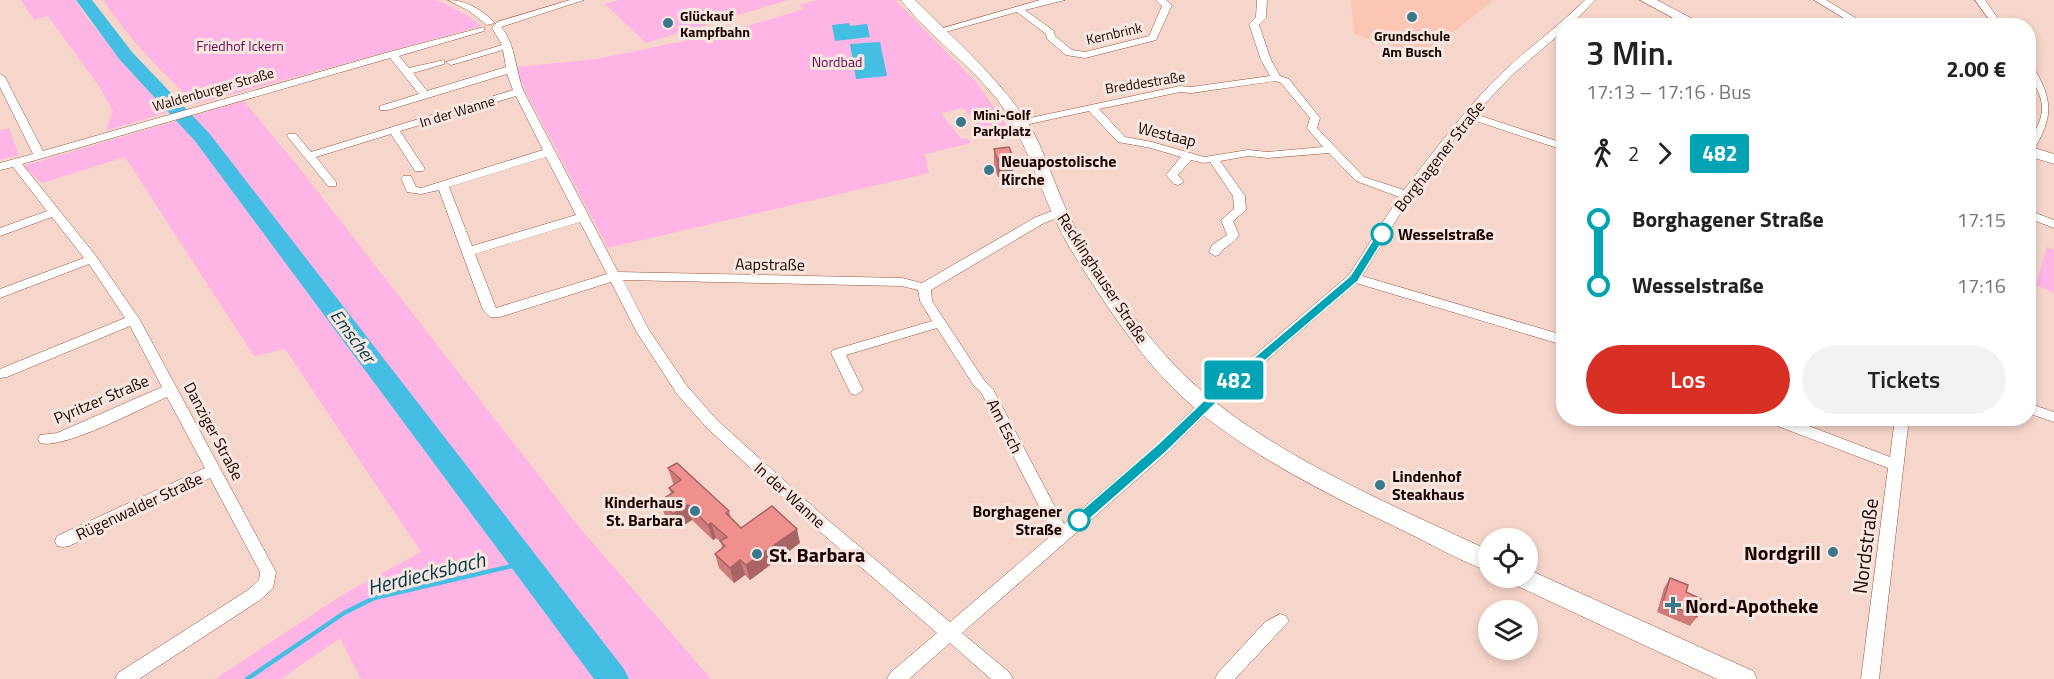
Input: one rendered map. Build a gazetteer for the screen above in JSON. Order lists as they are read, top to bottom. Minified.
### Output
{"streets":{"street":["Kernbrink","Breddestraße","Waldenburger Straße","In der Wanne","Westaap","Borghagener Straße","Aapstraße","Recklinghauser Straße","Pyritzer Straße","Am Esch","Danziger Straße","Rügenwalder Straße","Nordstraße"]},"crossings":[["Breddestraße","Westaap"],["Breddestraße","Recklinghauser Straße"],["Waldenburger Straße","In der Wanne"],["Waldenburger Straße","Danziger Straße"],["In der Wanne","Borghagener Straße"],["In der Wanne","Aapstraße"],["Borghagener Straße","Recklinghauser Straße"],["Borghagener Straße","Am Esch"],["Aapstraße","Am Esch"],["Pyritzer Straße","Danziger Straße"],["Danziger Straße","Rügenwalder Straße"]],"water":["Emscher","Herdiecksbach"],"parks":["Friedhof Ickern","Nordbad"],"places":{"other":["Grundschule Am Busch","Glückauf Kampfbahn","Mini-Golf Parkplatz","Neuapostolische Kirche","Wesselstraße","Lindenhof Steakhaus","Kinderhaus St. Barbara","Borghagener Straße","Nordgrill","St. Barbara"],"health":["Nord-Apotheke"]},"lines":["bus line 482"],"page":{"on_map":"482","heading":["3 Min.","17:13 – 17:16 · Bus","2.00 €"],"legs":["2","482"],"list":[{"name":"Borghagener Straße","value":"17:15"},{"name":"Wesselstraße","value":"17:16"}],"buttons":["Los","Tickets"]}}
